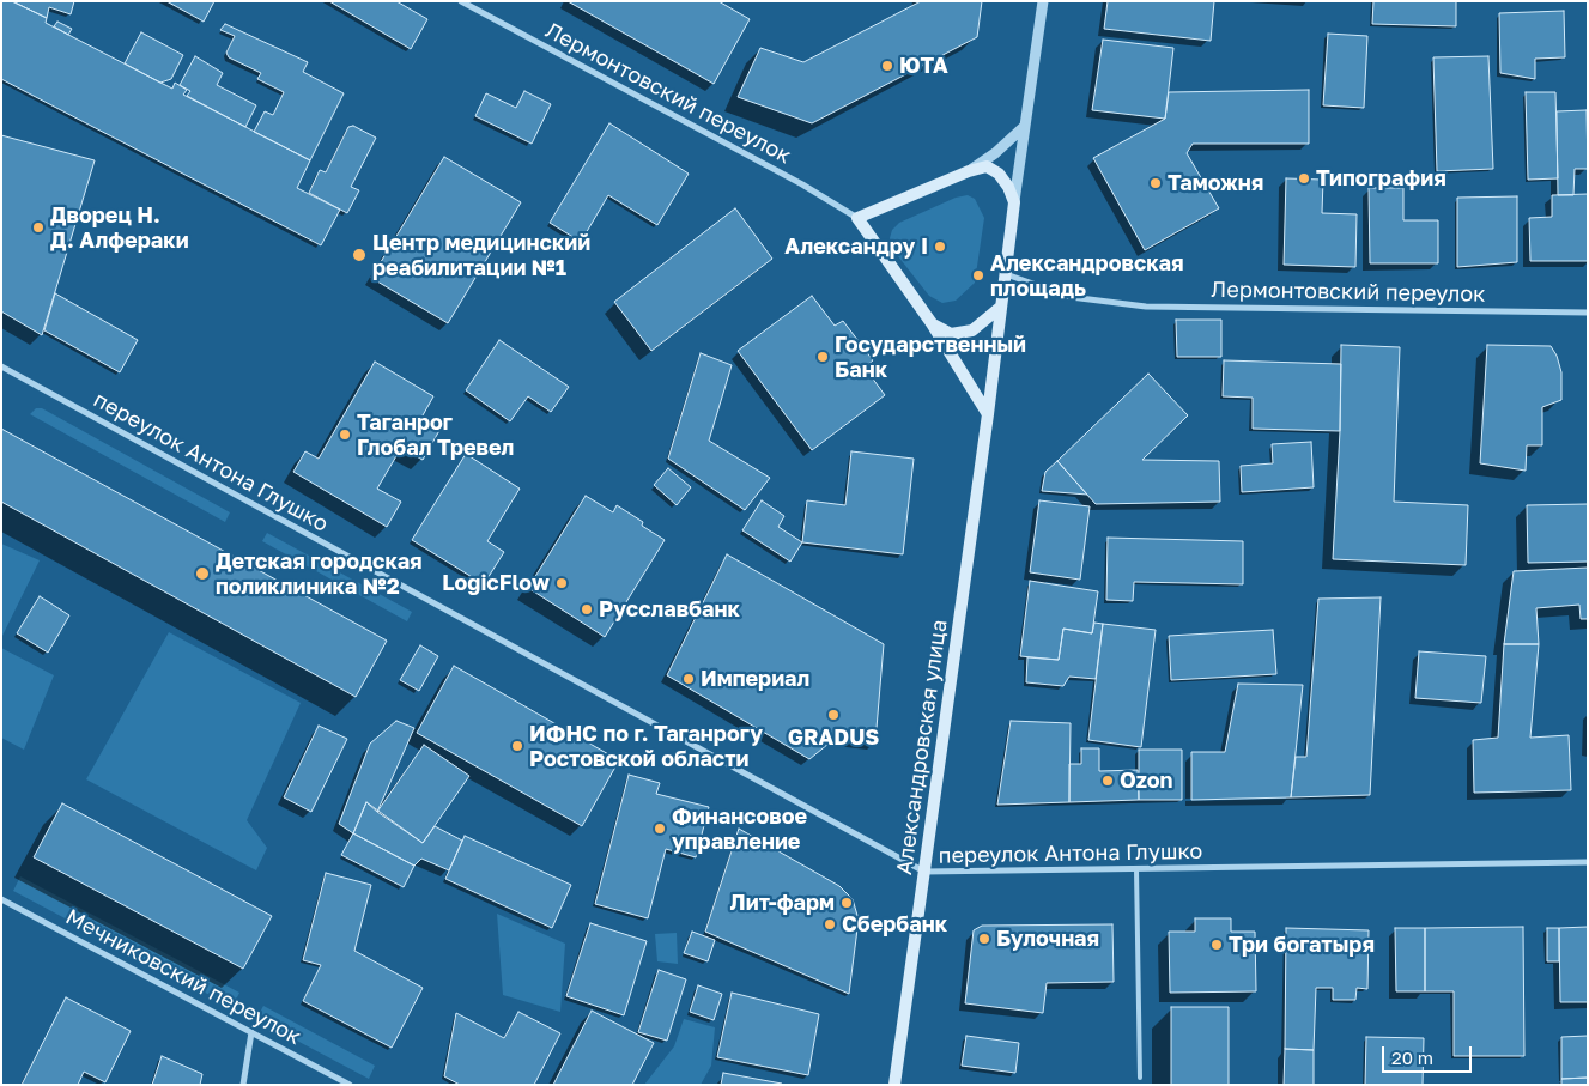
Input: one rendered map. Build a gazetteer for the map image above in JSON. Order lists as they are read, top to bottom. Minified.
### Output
{"streets":{"main road":["Александровская улица"],"street":["Лермонтовский переулок","переулок Антона Глушко","Мечниковский переулок"]},"crossings":[["переулок Антона Глушко","Александровская улица"]],"places":["ЮТА","Типография","Таможня","Дворец Н. Д. Алфераки","Александру I","Центр медицинский реабилитации №1","Александровская площадь","Государственный Банк","Таганрог Глобал Тревел","Детская городская поликлиника №2","LogicFlow","Русславбанк","Империал","GRADUS","ИФНС по г. Таганрогу Ростовской области","Ozon","Финансовое управление","Лит-фарм","Сбербанк","Булочная","Три богатыря"],"scale_bar":"20 m"}
